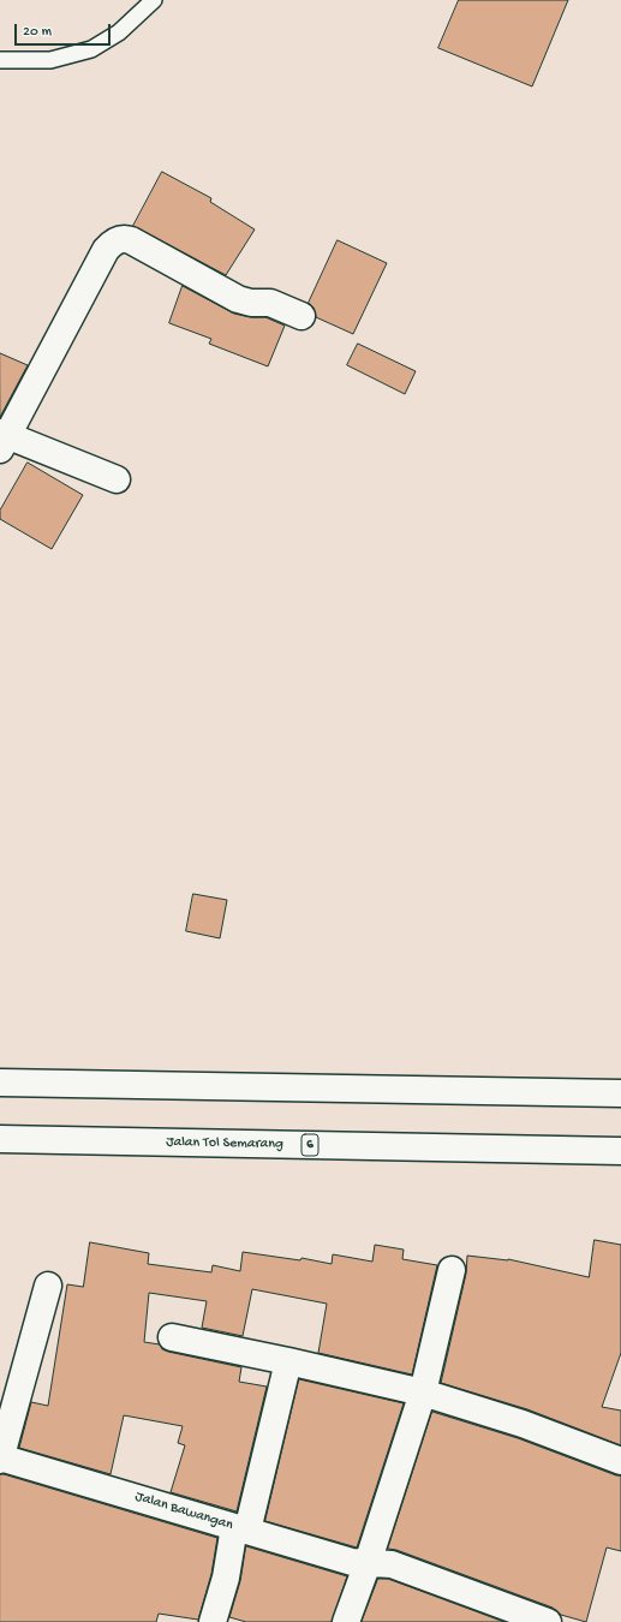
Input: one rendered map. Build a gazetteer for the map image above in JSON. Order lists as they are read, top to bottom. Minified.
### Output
{"streets":{"main road":["Jalan Tol Semarang","6","Jalan Bawangan"]},"scale_bar":"20 m"}
